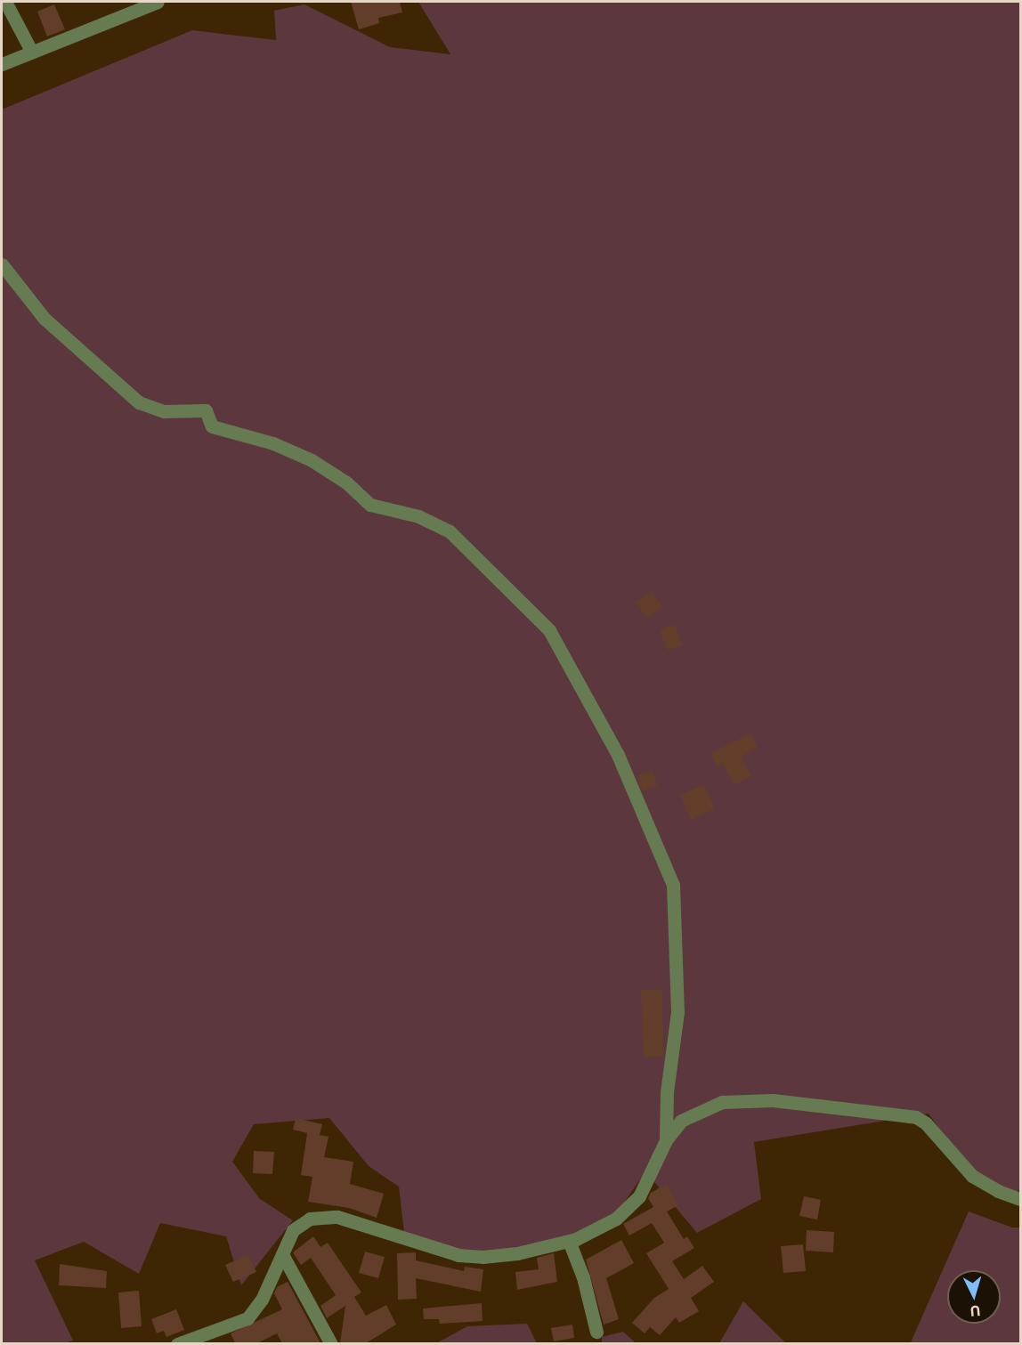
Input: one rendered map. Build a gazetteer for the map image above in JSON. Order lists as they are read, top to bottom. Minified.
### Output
{"north":"bottom"}
